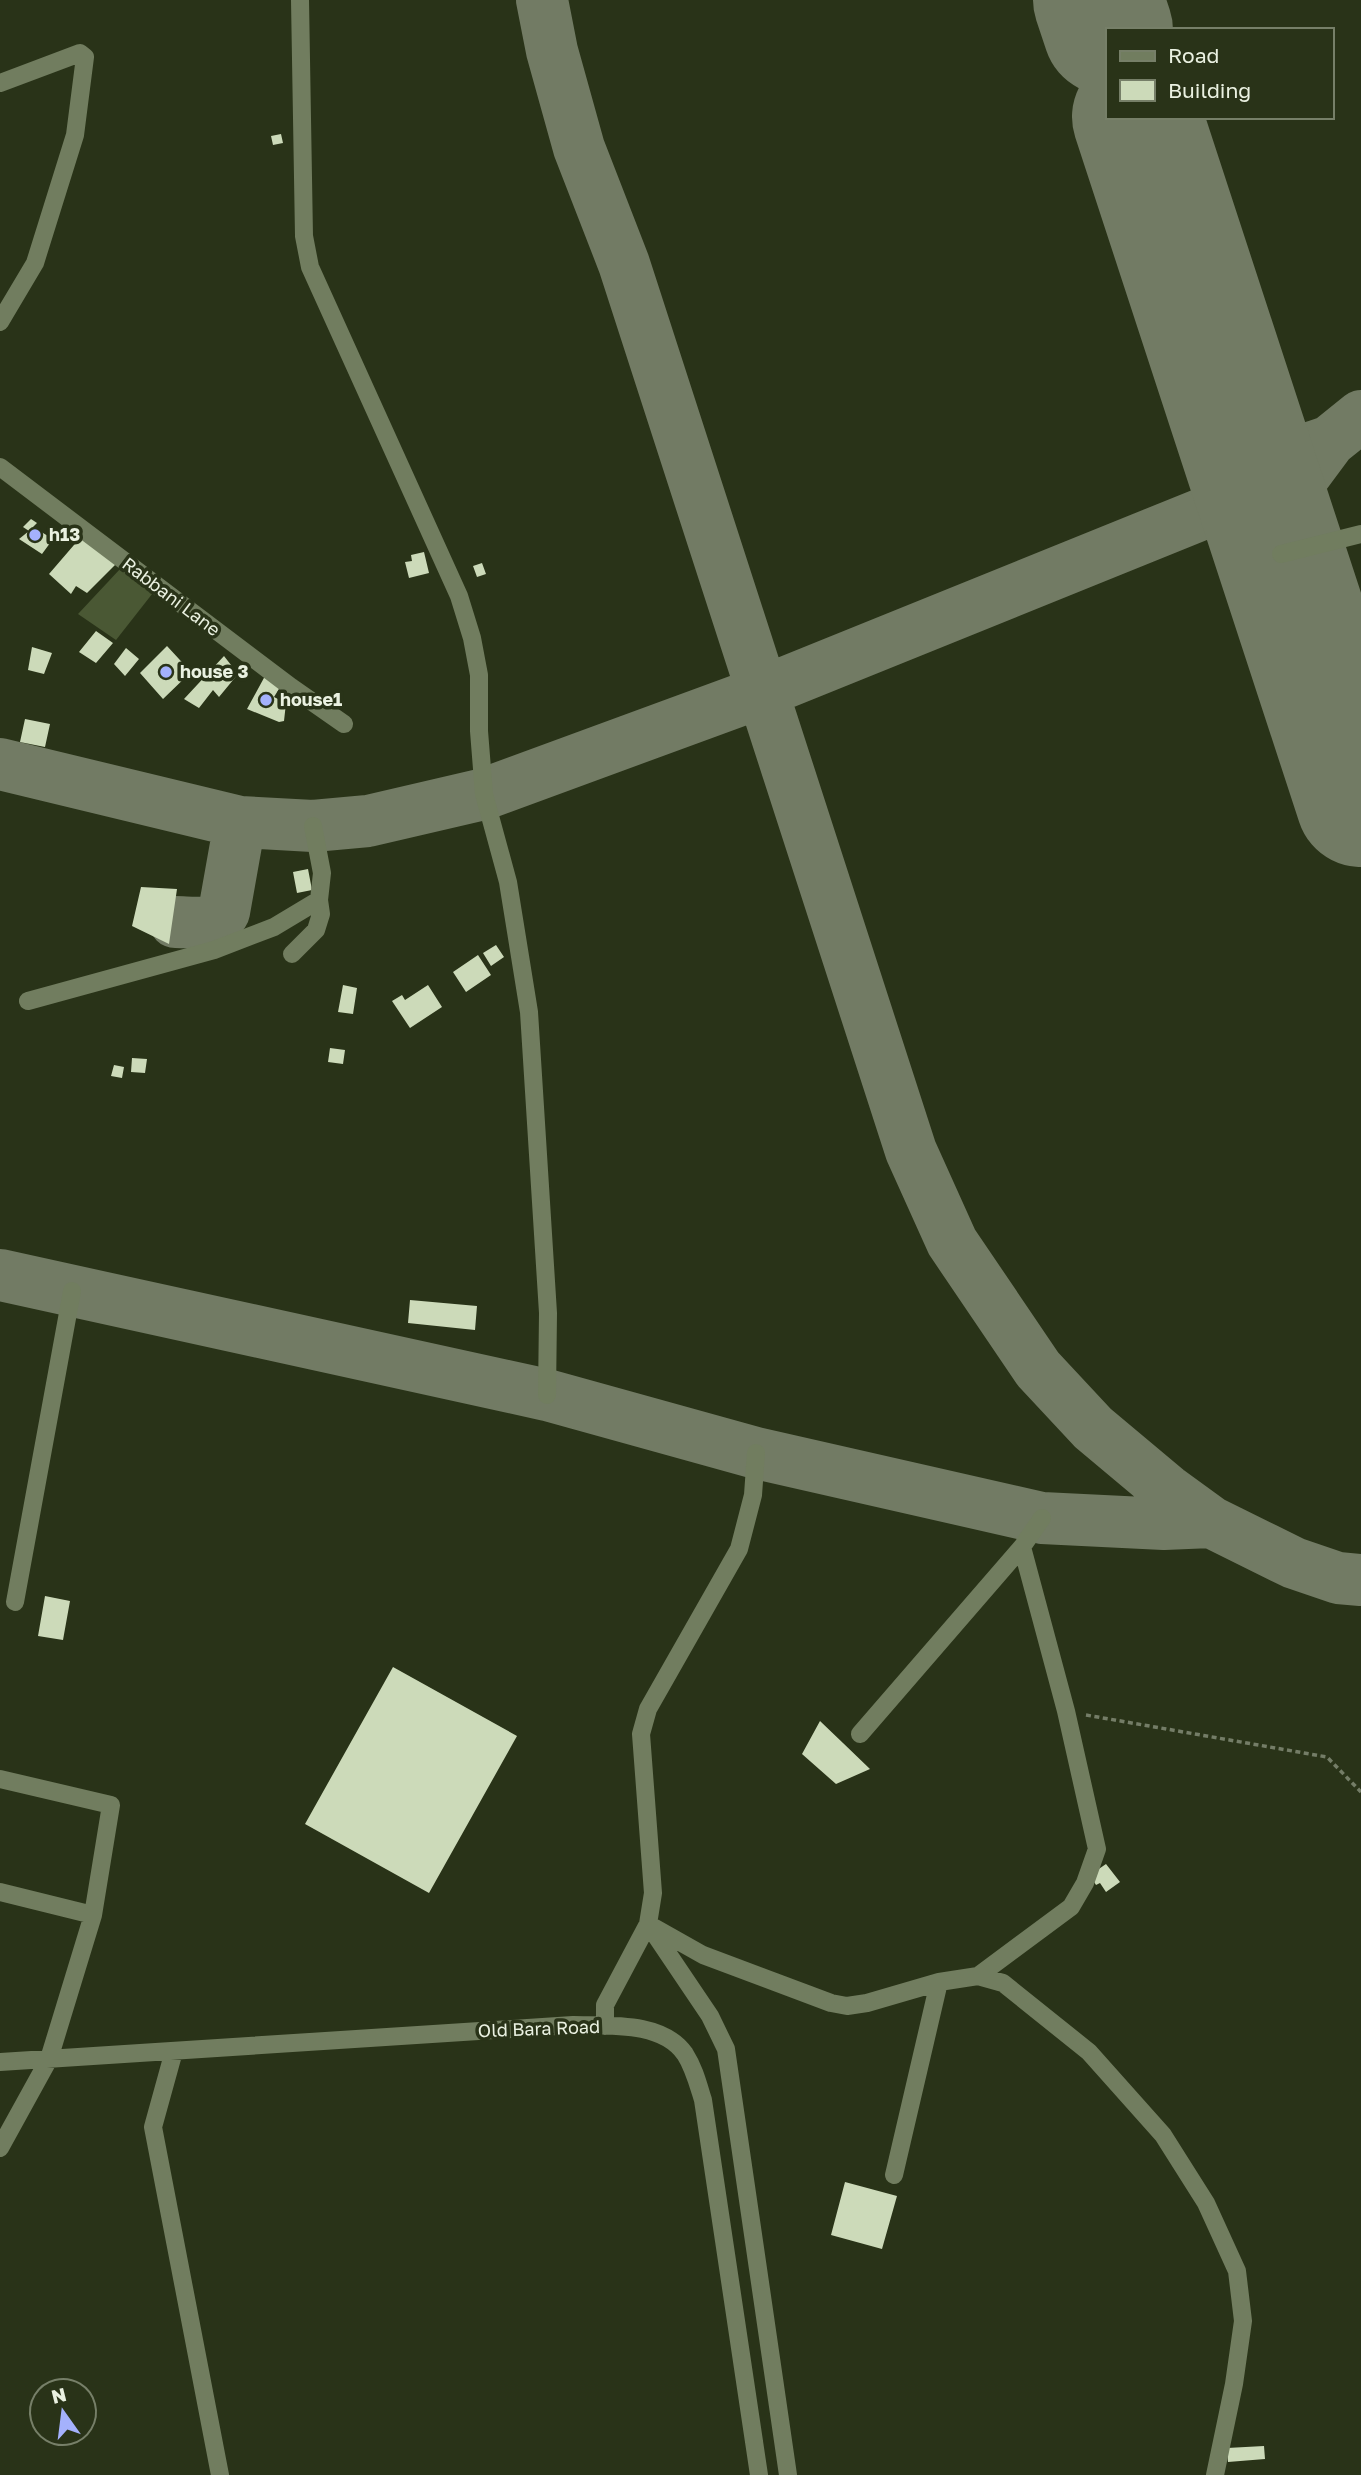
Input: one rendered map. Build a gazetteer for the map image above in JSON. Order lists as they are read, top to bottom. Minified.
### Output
{"streets":{"street":["Rabbani Lane","Old Bara Road"]},"places":["h13","house 3","house1"],"legend":["Road","Building"],"north":"top"}
